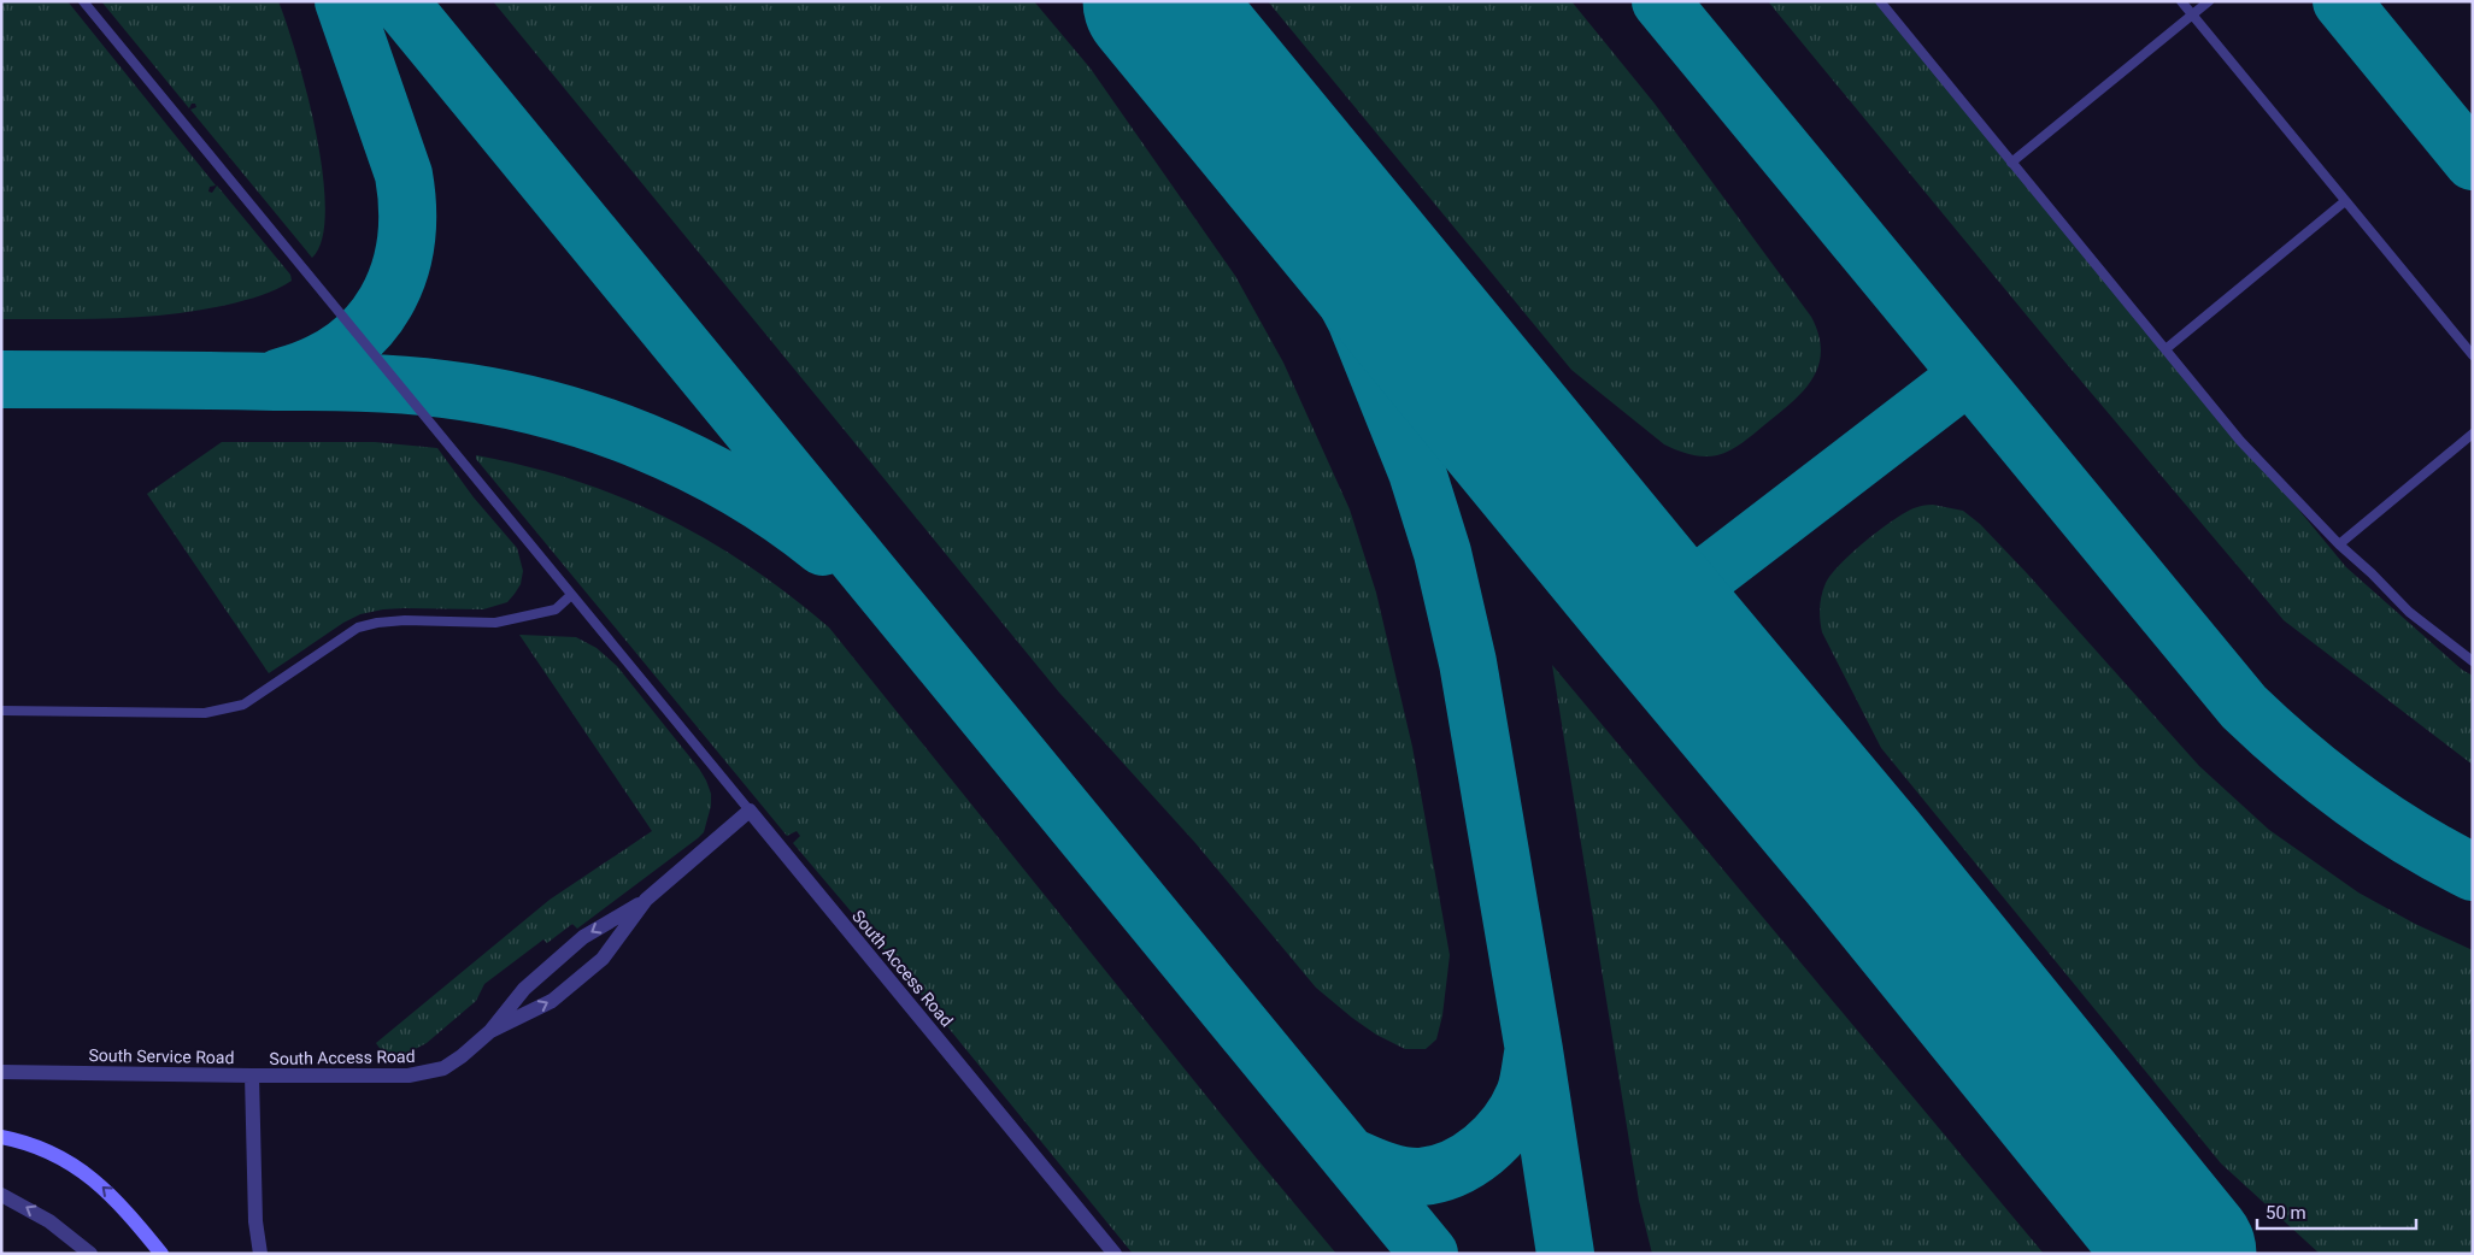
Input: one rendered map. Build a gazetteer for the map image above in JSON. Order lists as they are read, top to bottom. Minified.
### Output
{"streets":{"street":["South Access Road","South Service Road"]},"crossings":[["South Access Road","South Service Road"]],"scale_bar":"50 m"}
